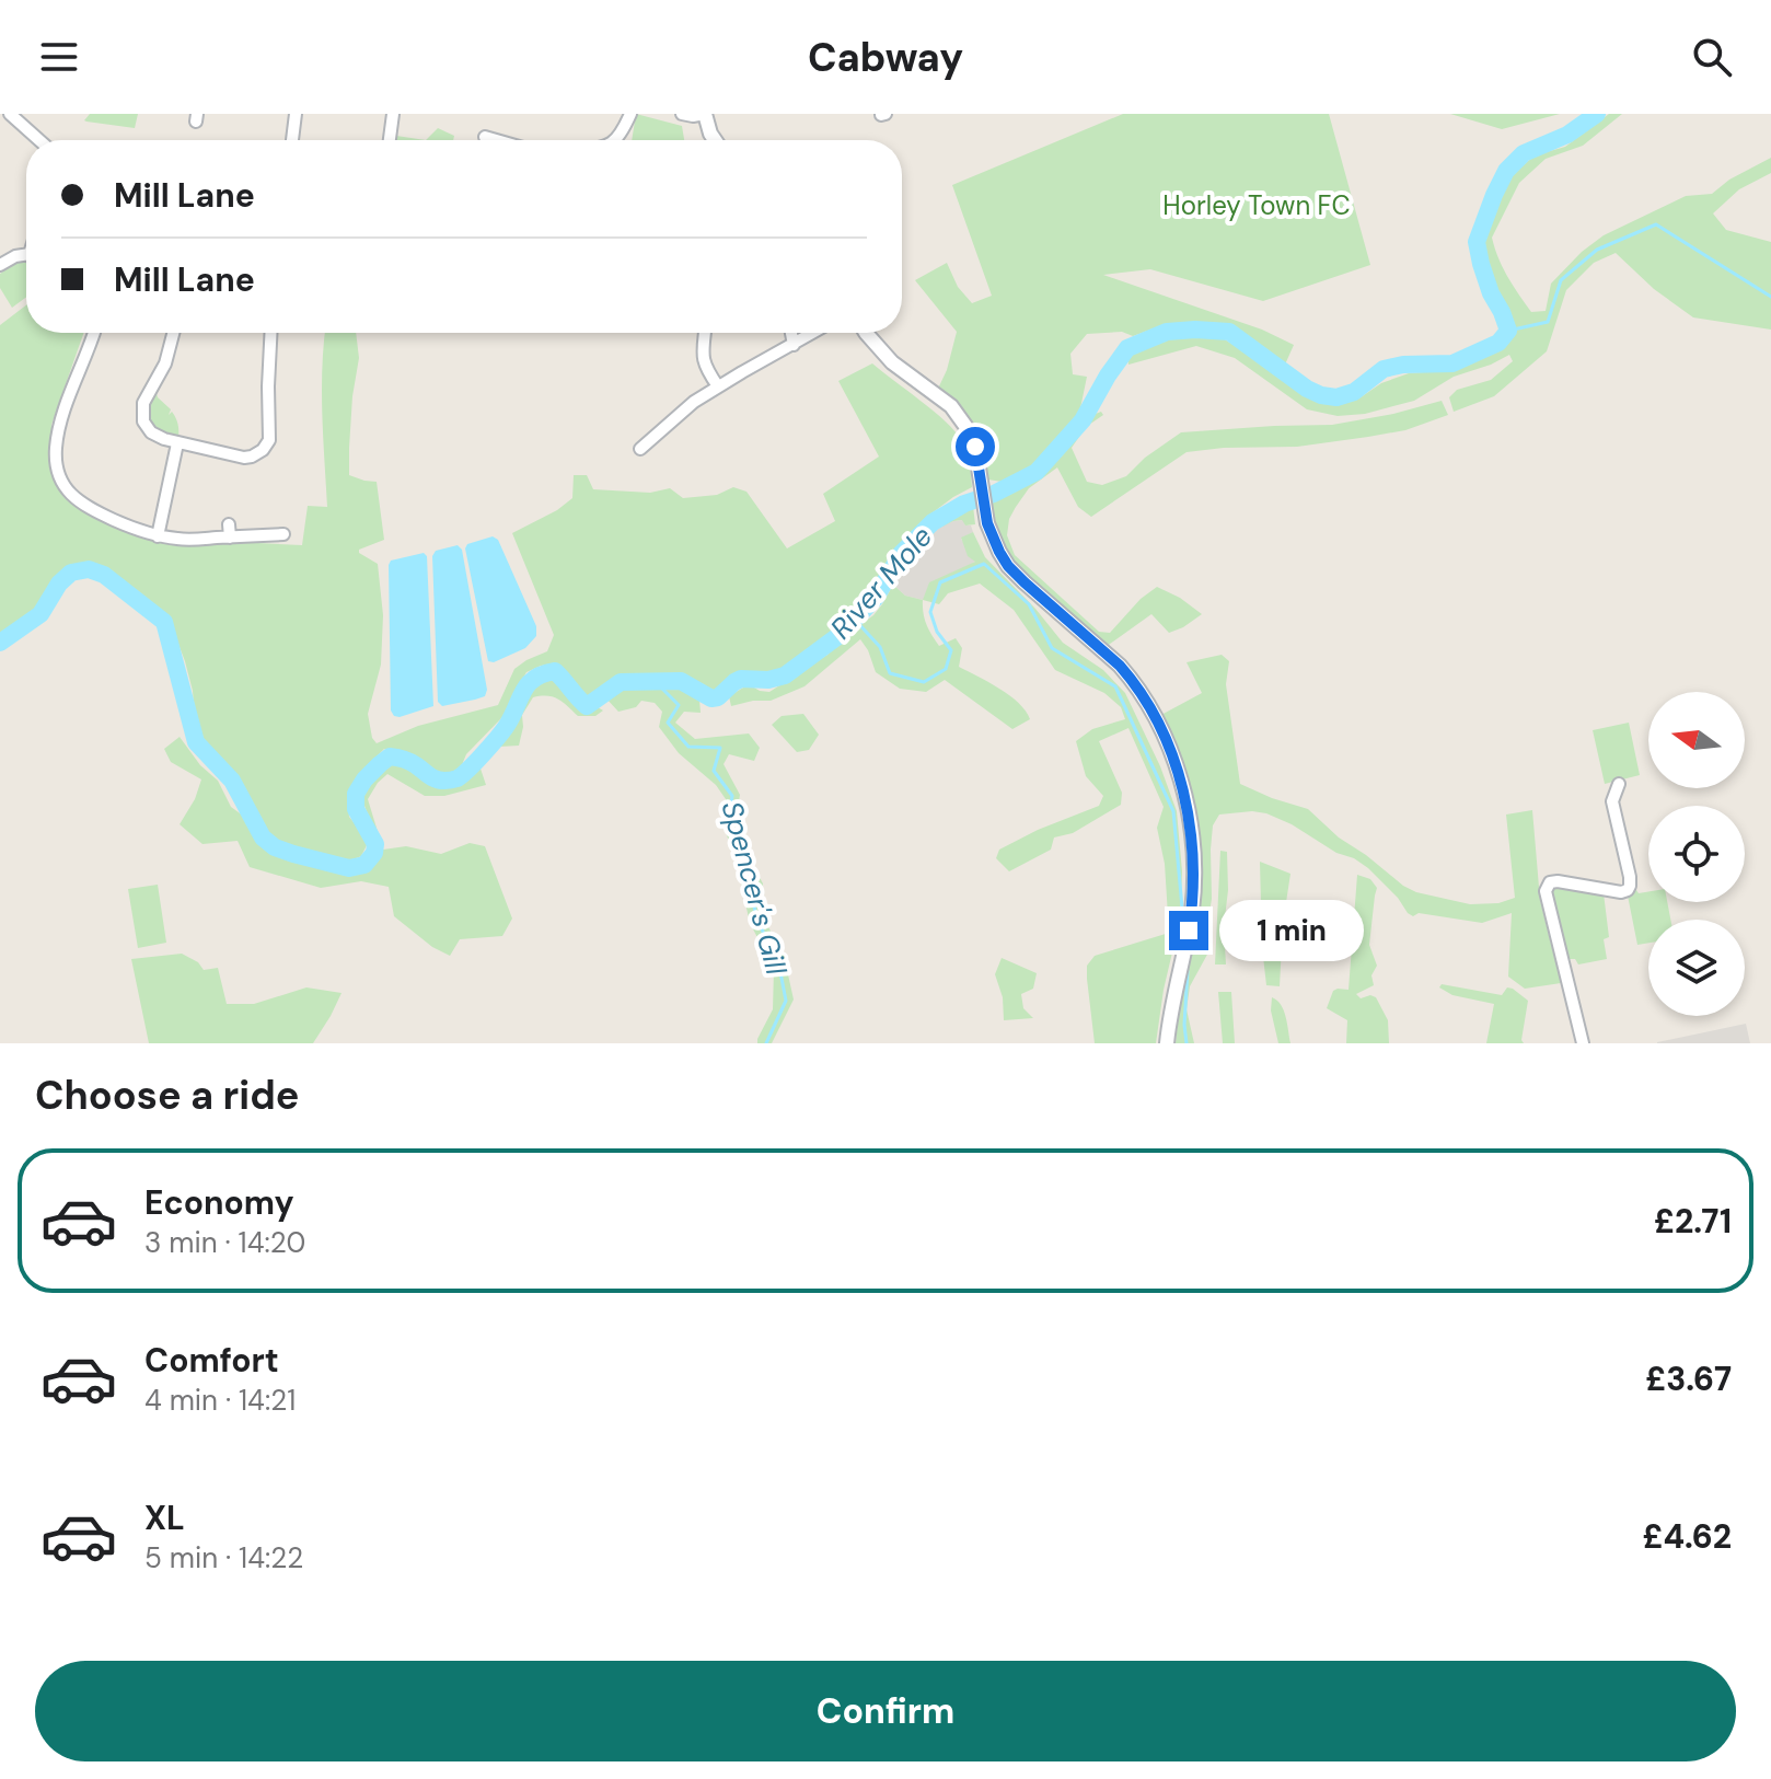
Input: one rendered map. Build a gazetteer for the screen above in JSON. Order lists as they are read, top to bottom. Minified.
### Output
{"water":["River Mole","Spencer's Gill"],"parks":["Horley Town FC"],"north":"left","page":{"header":"Cabway","banner":["Mill Lane","Mill Lane"],"bubble":"1 min","heading":"Choose a ride","list":[{"name":"Economy","note":"3 min · 14:20","value":"£2.71"},{"name":"Comfort","note":"4 min · 14:21","value":"£3.67"},{"name":"XL","note":"5 min · 14:22","value":"£4.62"}],"buttons":"Confirm"}}
